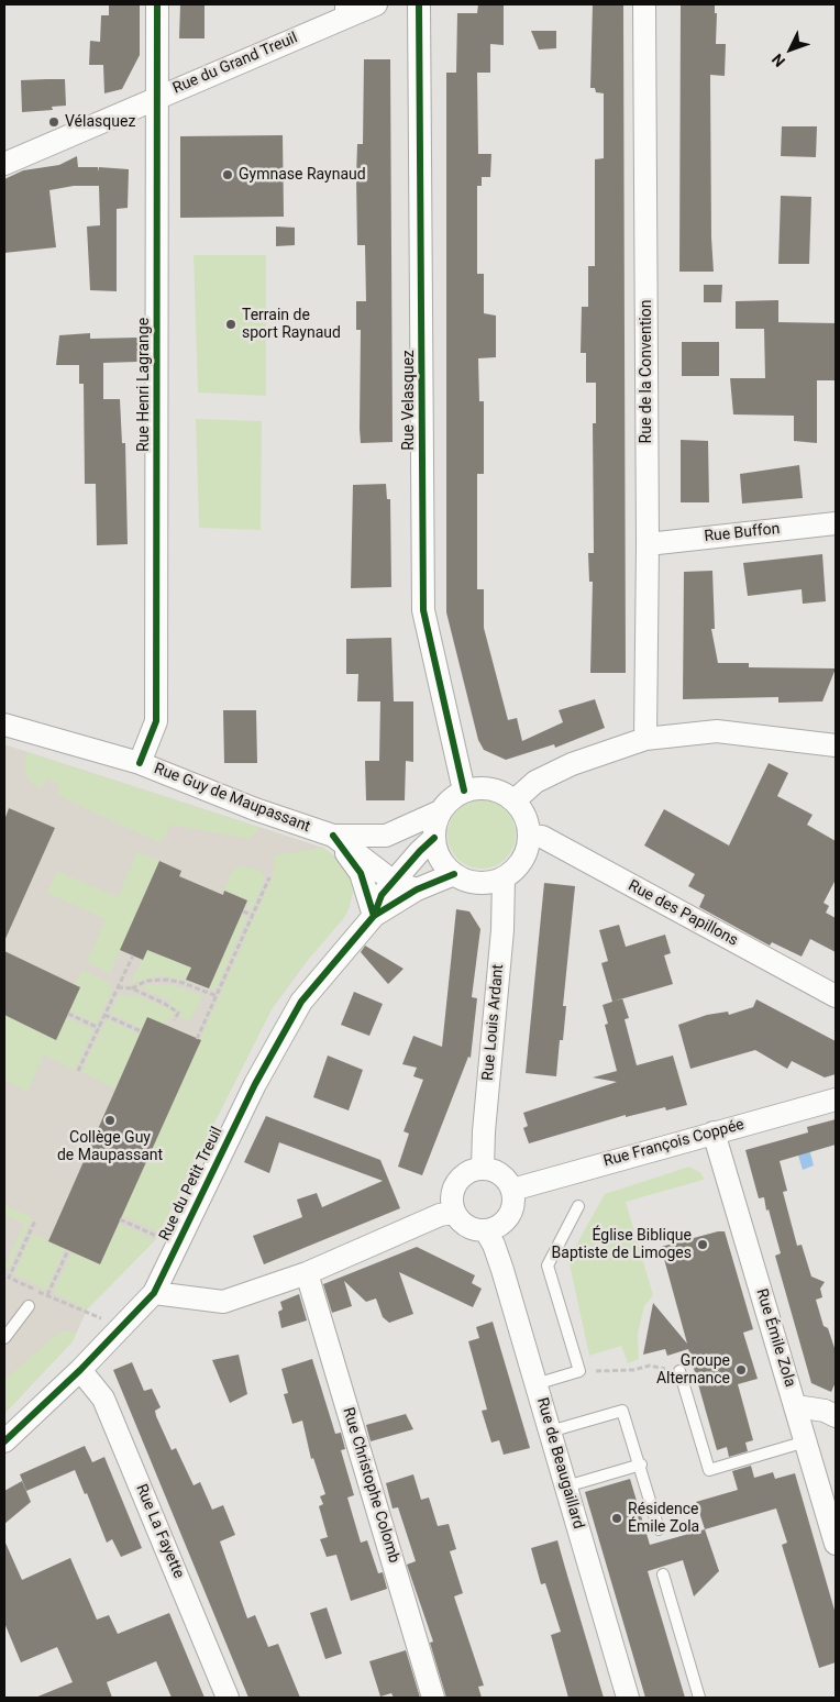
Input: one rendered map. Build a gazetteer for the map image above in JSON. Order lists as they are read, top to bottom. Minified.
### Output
{"streets":{"street":["Rue du Grand Treuil","Rue de la Convention","Rue Henri Lagrange","Rue Velasquez","Rue Buffon","Rue Guy de Maupassant","Rue des Papillons","Rue Louis Ardant","Rue François Coppée","Rue du Petit Treuil","Rue Émile Zola","Rue de Beaugaillard","Rue Christophe Colomb","Rue La Fayette"]},"crossings":[["Rue du Grand Treuil","Rue Henri Lagrange"],["Rue de la Convention","Rue Buffon"],["Rue Henri Lagrange","Rue Guy de Maupassant"],["Rue Velasquez","Rue Guy de Maupassant"],["Rue Velasquez","Rue des Papillons"],["Rue Velasquez","Rue Louis Ardant"],["Rue Velasquez","Rue du Petit Treuil"],["Rue Guy de Maupassant","Rue des Papillons"],["Rue Guy de Maupassant","Rue Louis Ardant"],["Rue Guy de Maupassant","Rue du Petit Treuil"],["Rue des Papillons","Rue Louis Ardant"],["Rue des Papillons","Rue du Petit Treuil"],["Rue Louis Ardant","Rue François Coppée"],["Rue Louis Ardant","Rue du Petit Treuil"],["Rue Louis Ardant","Rue de Beaugaillard"],["Rue François Coppée","Rue Émile Zola"],["Rue François Coppée","Rue de Beaugaillard"],["Rue du Petit Treuil","Rue La Fayette"]],"places":["Vélasquez","Gymnase Raynaud","Terrain de sport Raynaud","Collège Guy de Maupassant","Église Biblique Baptiste de Limoges","Groupe Alternance","Résidence Émile Zola"],"north":"bottom left"}
